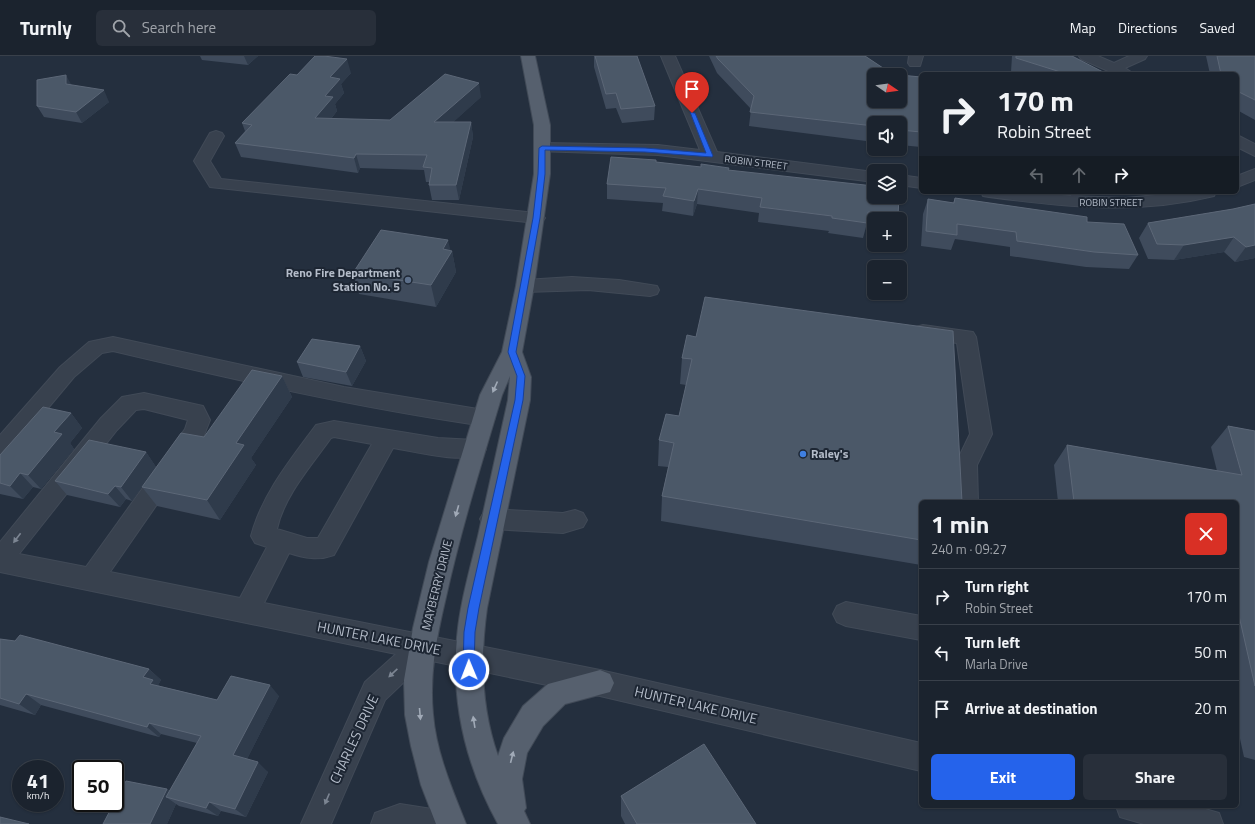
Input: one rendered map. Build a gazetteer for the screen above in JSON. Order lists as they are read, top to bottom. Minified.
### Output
{"streets":{"main road":["MAYBERRY DRIVE"],"street":["ROBIN STREET","HUNTER LAKE DRIVE","CHARLES DRIVE"]},"crossings":[["ROBIN STREET","MAYBERRY DRIVE"],["MAYBERRY DRIVE","HUNTER LAKE DRIVE"],["MAYBERRY DRIVE","CHARLES DRIVE"],["HUNTER LAKE DRIVE","CHARLES DRIVE"]],"places":["Reno Fire Department Station No. 5","Raley's"],"north":"right","page":{"header":"Turnly","search":"Search here","nav":["Map","Directions","Saved"],"map_buttons":["+","−"],"turn":["170 m","Robin Street"],"heading":["1 min","240 m · 09:27"],"list":[{"name":"Turn right","note":"Robin Street","value":"170 m"},{"name":"Turn left","note":"Marla Drive","value":"50 m"},{"name":"Arrive at destination","value":"20 m"}],"buttons":["Exit","Share"],"speed":"41 km/h","limit":"50"}}
